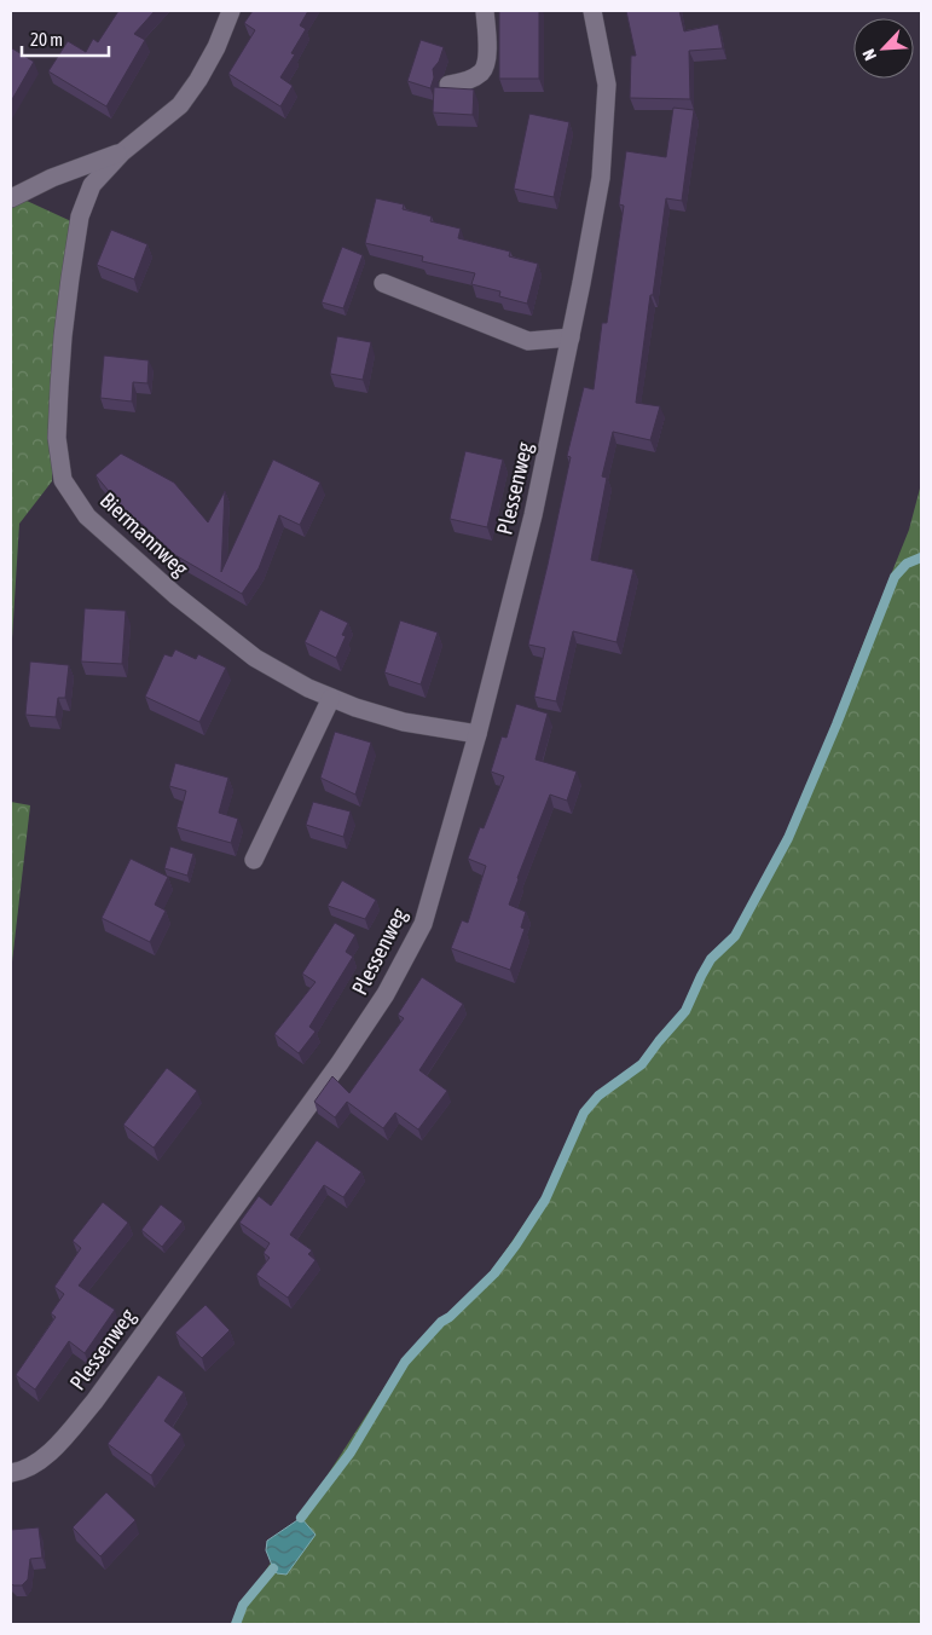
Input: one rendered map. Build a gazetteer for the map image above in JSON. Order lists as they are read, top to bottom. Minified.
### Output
{"streets":{"street":["Plessenweg","Biermannweg"]},"crossings":[["Plessenweg","Biermannweg"]],"scale_bar":"20 m","north":"bottom left"}
